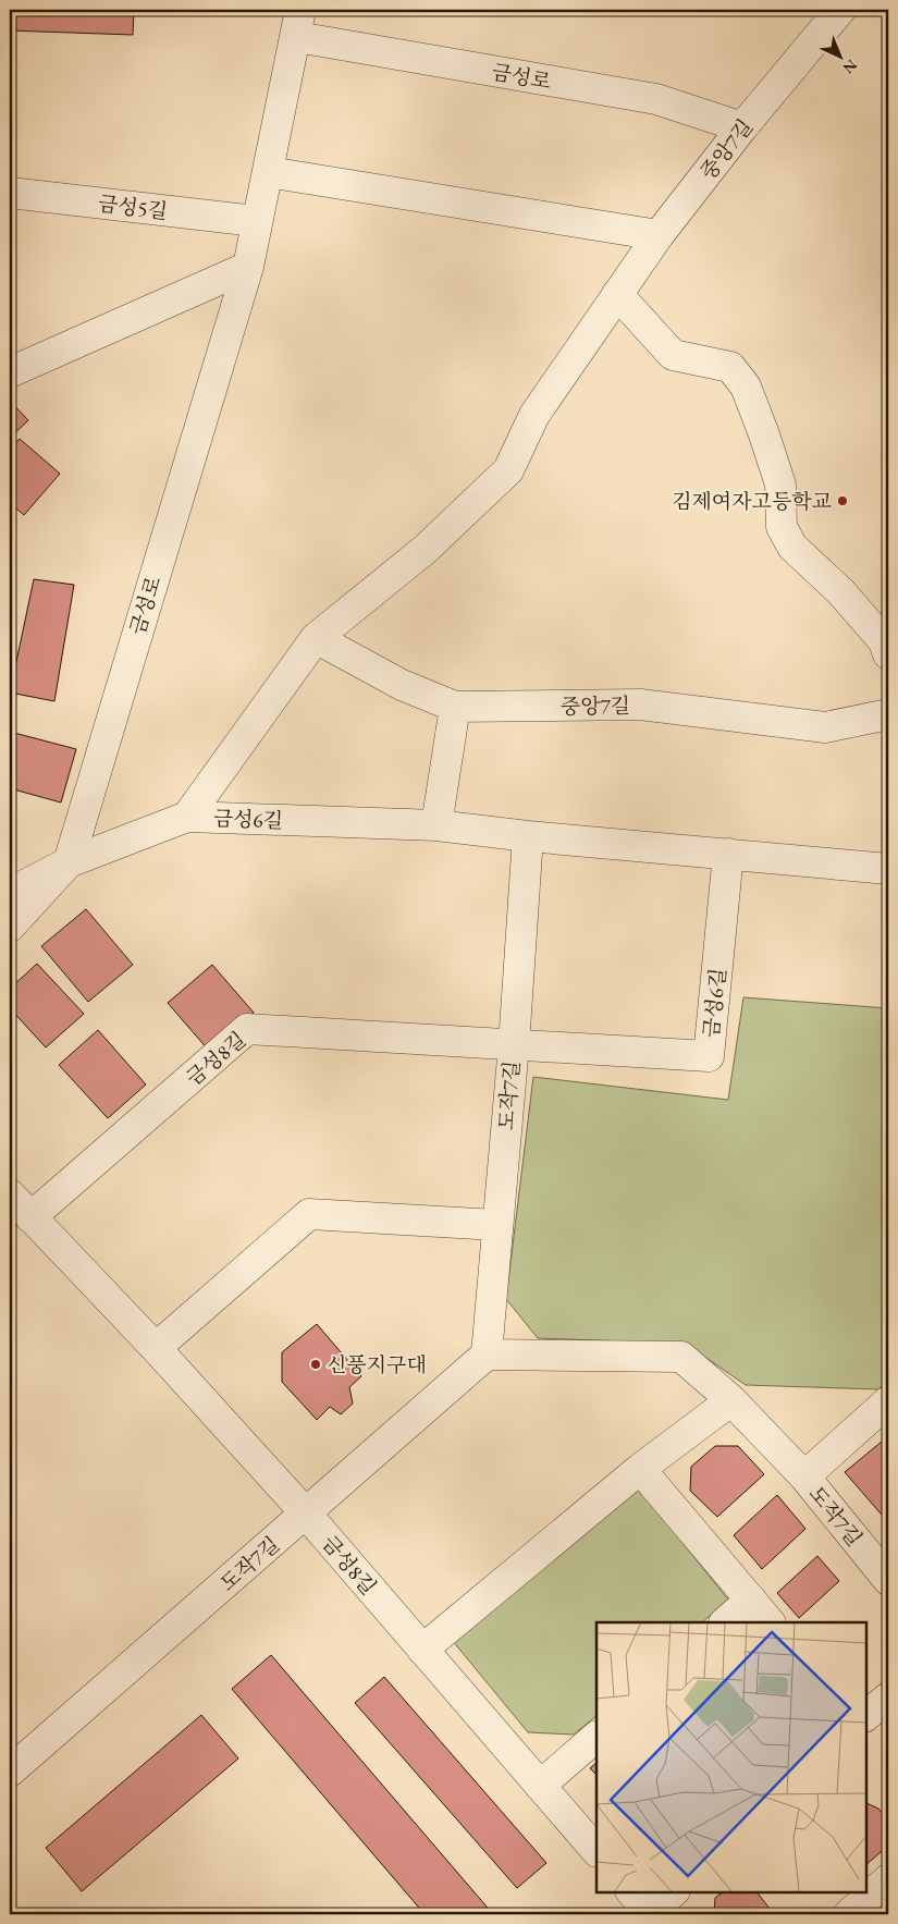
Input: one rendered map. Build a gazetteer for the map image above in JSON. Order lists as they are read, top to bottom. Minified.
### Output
{"streets":{"street":["금성로","중앙7길","금성5길","금성6길","금성8길","도작7길"]},"crossings":[["금성로","중앙7길"],["금성로","금성5길"],["금성로","금성6길"],["중앙7길","금성6길"],["금성6길","금성8길"],["금성6길","도작7길"],["금성8길","도작7길"]],"places":["김제여자고등학교","신풍지구대"],"north":"bottom right"}
